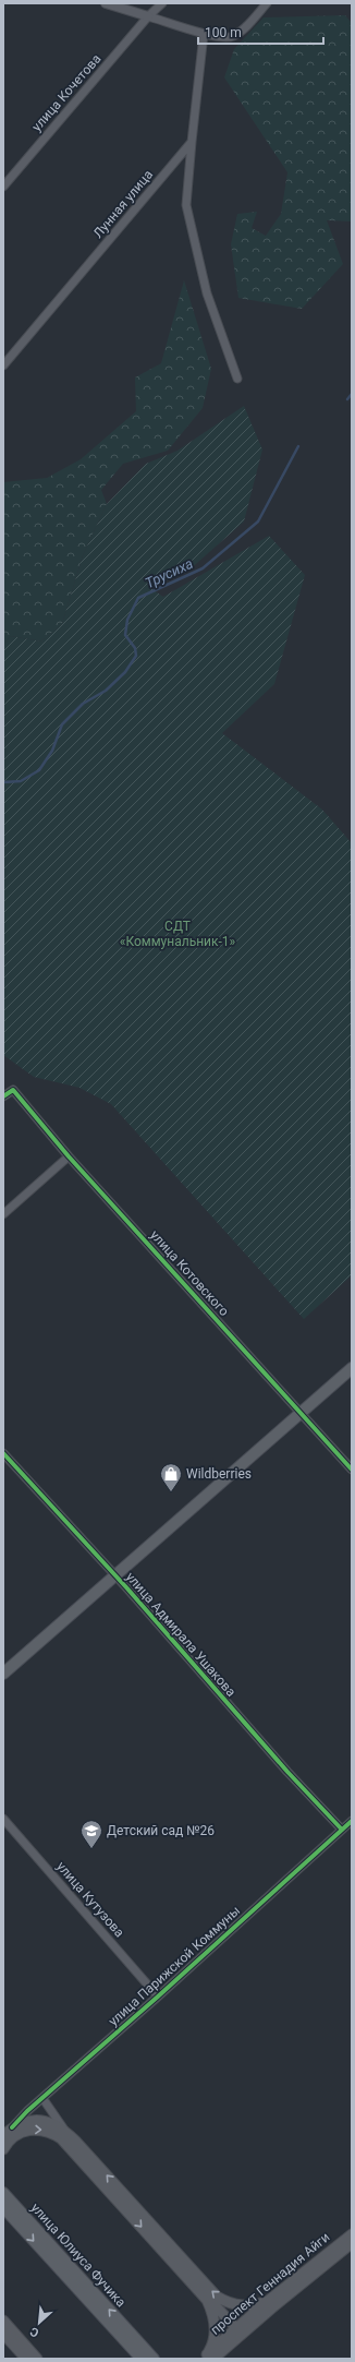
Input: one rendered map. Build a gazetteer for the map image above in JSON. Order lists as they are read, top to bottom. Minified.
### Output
{"streets":{"main road":["улица Парижской Коммуны","улица Юлиуса Фучика","проспект Геннадия Айги"],"street":["улица Кочетова","Лунная улица","улица Котовского","улица Адмирала Ушакова","улица Кутузова"]},"crossings":[["улица Адмирала Ушакова","улица Парижской Коммуны"],["улица Кутузова","улица Парижской Коммуны"]],"water":["Трусиха"],"parks":["СДТ «Коммунальник-1»"],"places":{"shop":["Wildberries"],"school or university":["Детский сад №26"]},"scale_bar":"100 m","north":"bottom left"}
